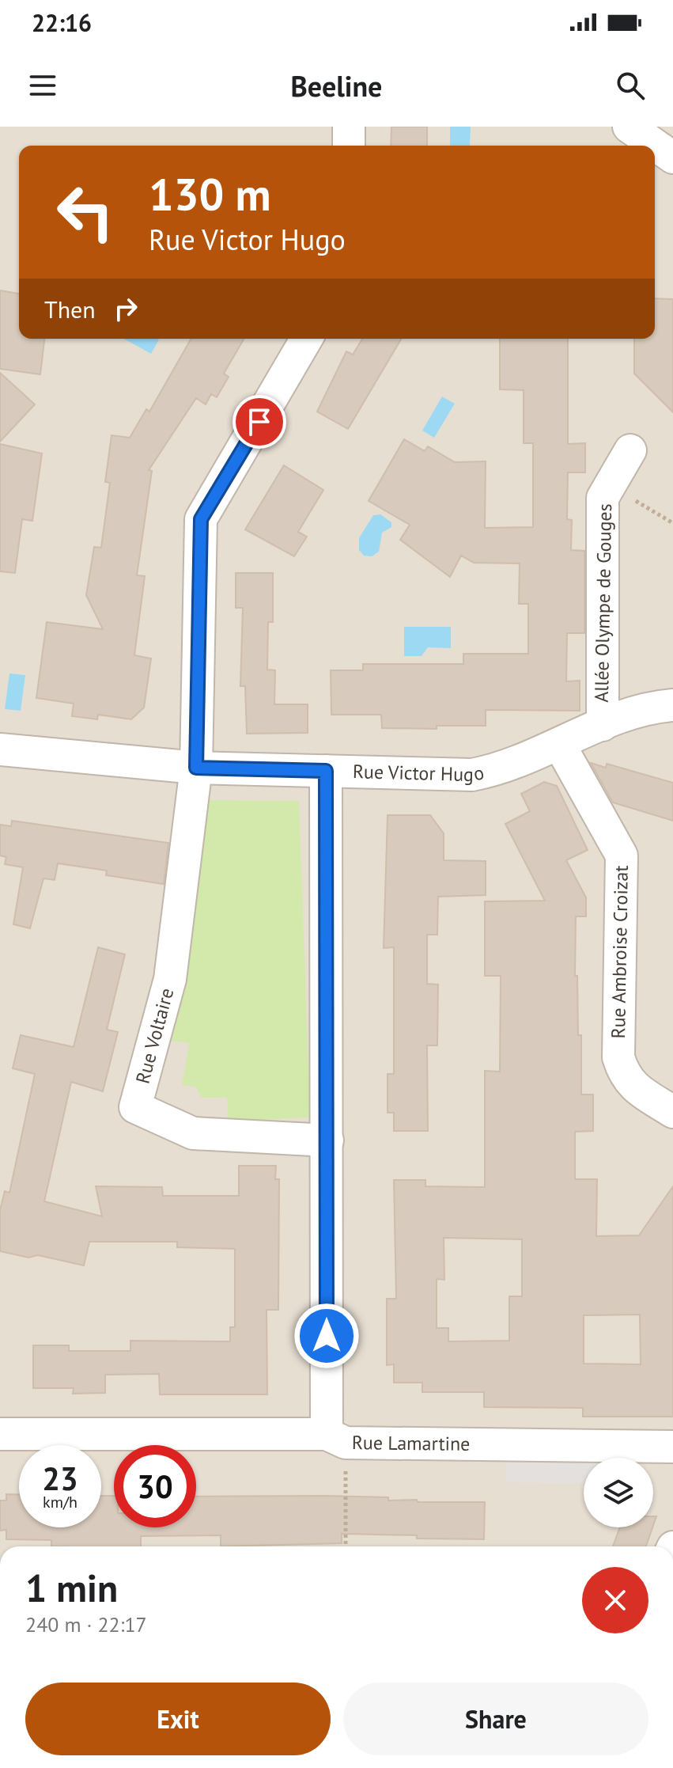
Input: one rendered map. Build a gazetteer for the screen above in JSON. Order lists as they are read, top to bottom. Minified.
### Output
{"streets":{"street":["Allée Olympe de Gouges","Rue Victor Hugo","Rue Ambroise Croizat","Rue Voltaire","Rue Lamartine"]},"crossings":[["Allée Olympe de Gouges","Rue Victor Hugo"],["Rue Victor Hugo","Rue Ambroise Croizat"],["Rue Victor Hugo","Rue Voltaire"]],"page":{"status":"22:16","header":"Beeline","turn":["130 m","Rue Victor Hugo"],"then":"Then","speed":"23 km/h","limit":"30","heading":["1 min","240 m · 22:17"],"buttons":["Exit","Share"]}}
